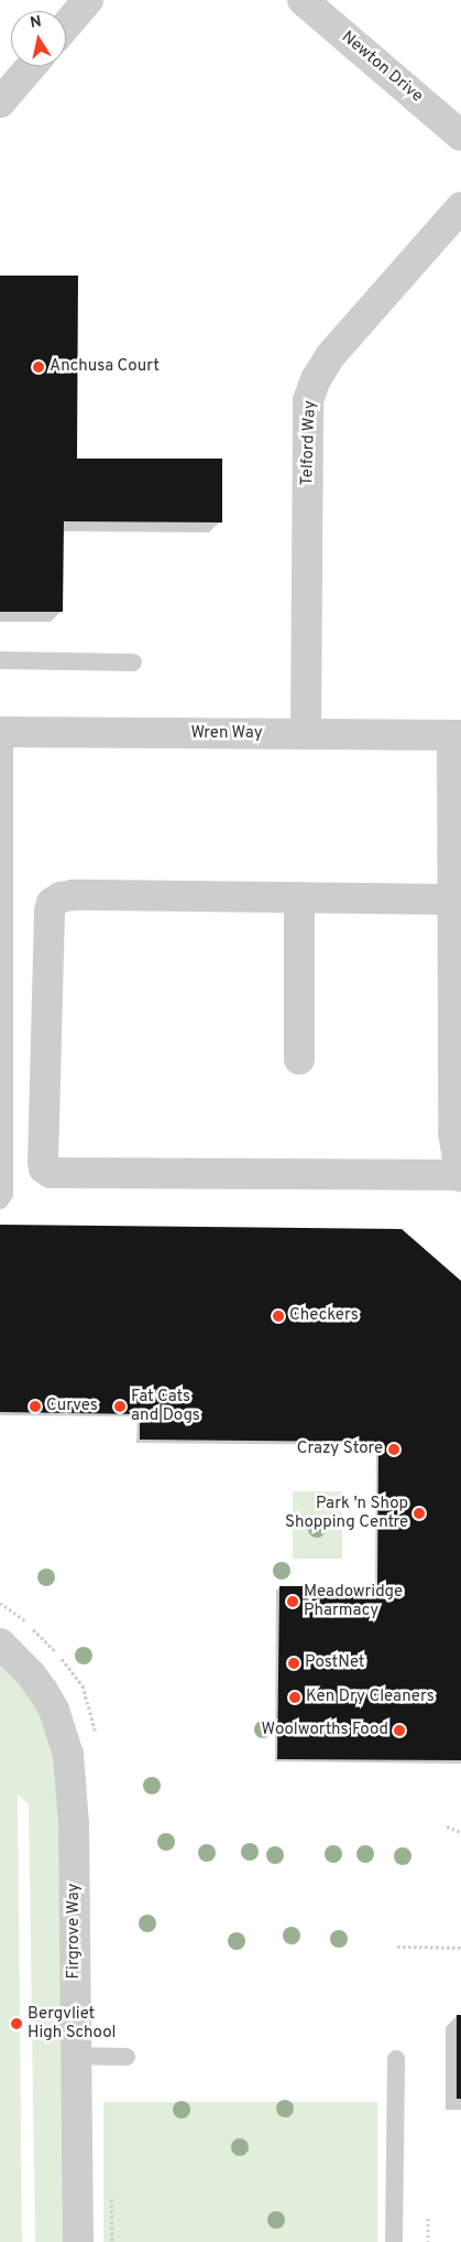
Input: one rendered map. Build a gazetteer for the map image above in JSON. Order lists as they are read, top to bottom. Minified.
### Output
{"streets":{"street":["Newton Drive","Telford Way","Wren Way","Firgrove Way"]},"crossings":[["Telford Way","Wren Way"]],"places":["Anchusa Court","Checkers","Curves","Fat Cats and Dogs","Crazy Store","Park 'n Shop Shopping Centre","Meadowridge Pharmacy","PostNet","Ken Dry Cleaners","Woolworths Food","Bergvliet High School"],"north":"top"}
